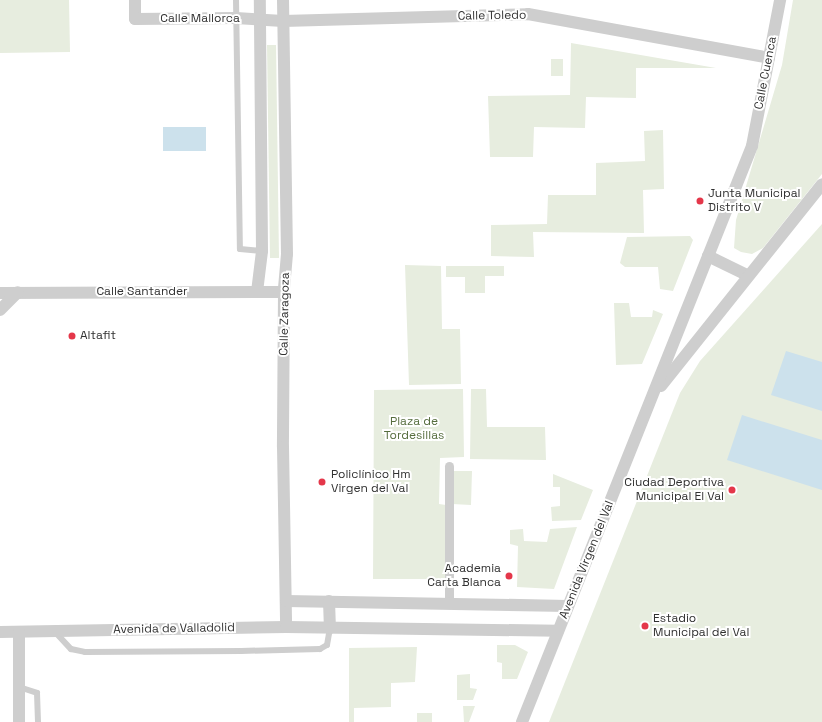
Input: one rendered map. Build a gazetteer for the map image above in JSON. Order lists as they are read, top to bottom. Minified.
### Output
{"streets":{"street":["Calle Toledo","Calle Mallorca","Calle Cuenca","Calle Santander","Calle Zaragoza","Avenida Virgen del Val","Avenida de Valladolid"]},"crossings":[["Calle Toledo","Calle Mallorca"],["Calle Toledo","Calle Cuenca"],["Calle Toledo","Calle Zaragoza"],["Calle Mallorca","Calle Zaragoza"],["Calle Cuenca","Avenida Virgen del Val"],["Calle Santander","Calle Zaragoza"],["Calle Zaragoza","Avenida de Valladolid"],["Avenida Virgen del Val","Avenida de Valladolid"]],"parks":["Plaza de Tordesillas"],"places":["Junta Municipal Distrito V","Altafit","Policlínico Hm Virgen del Val","Ciudad Deportiva Municipal El Val","Academia Carta Blanca","Estadio Municipal del Val"]}
